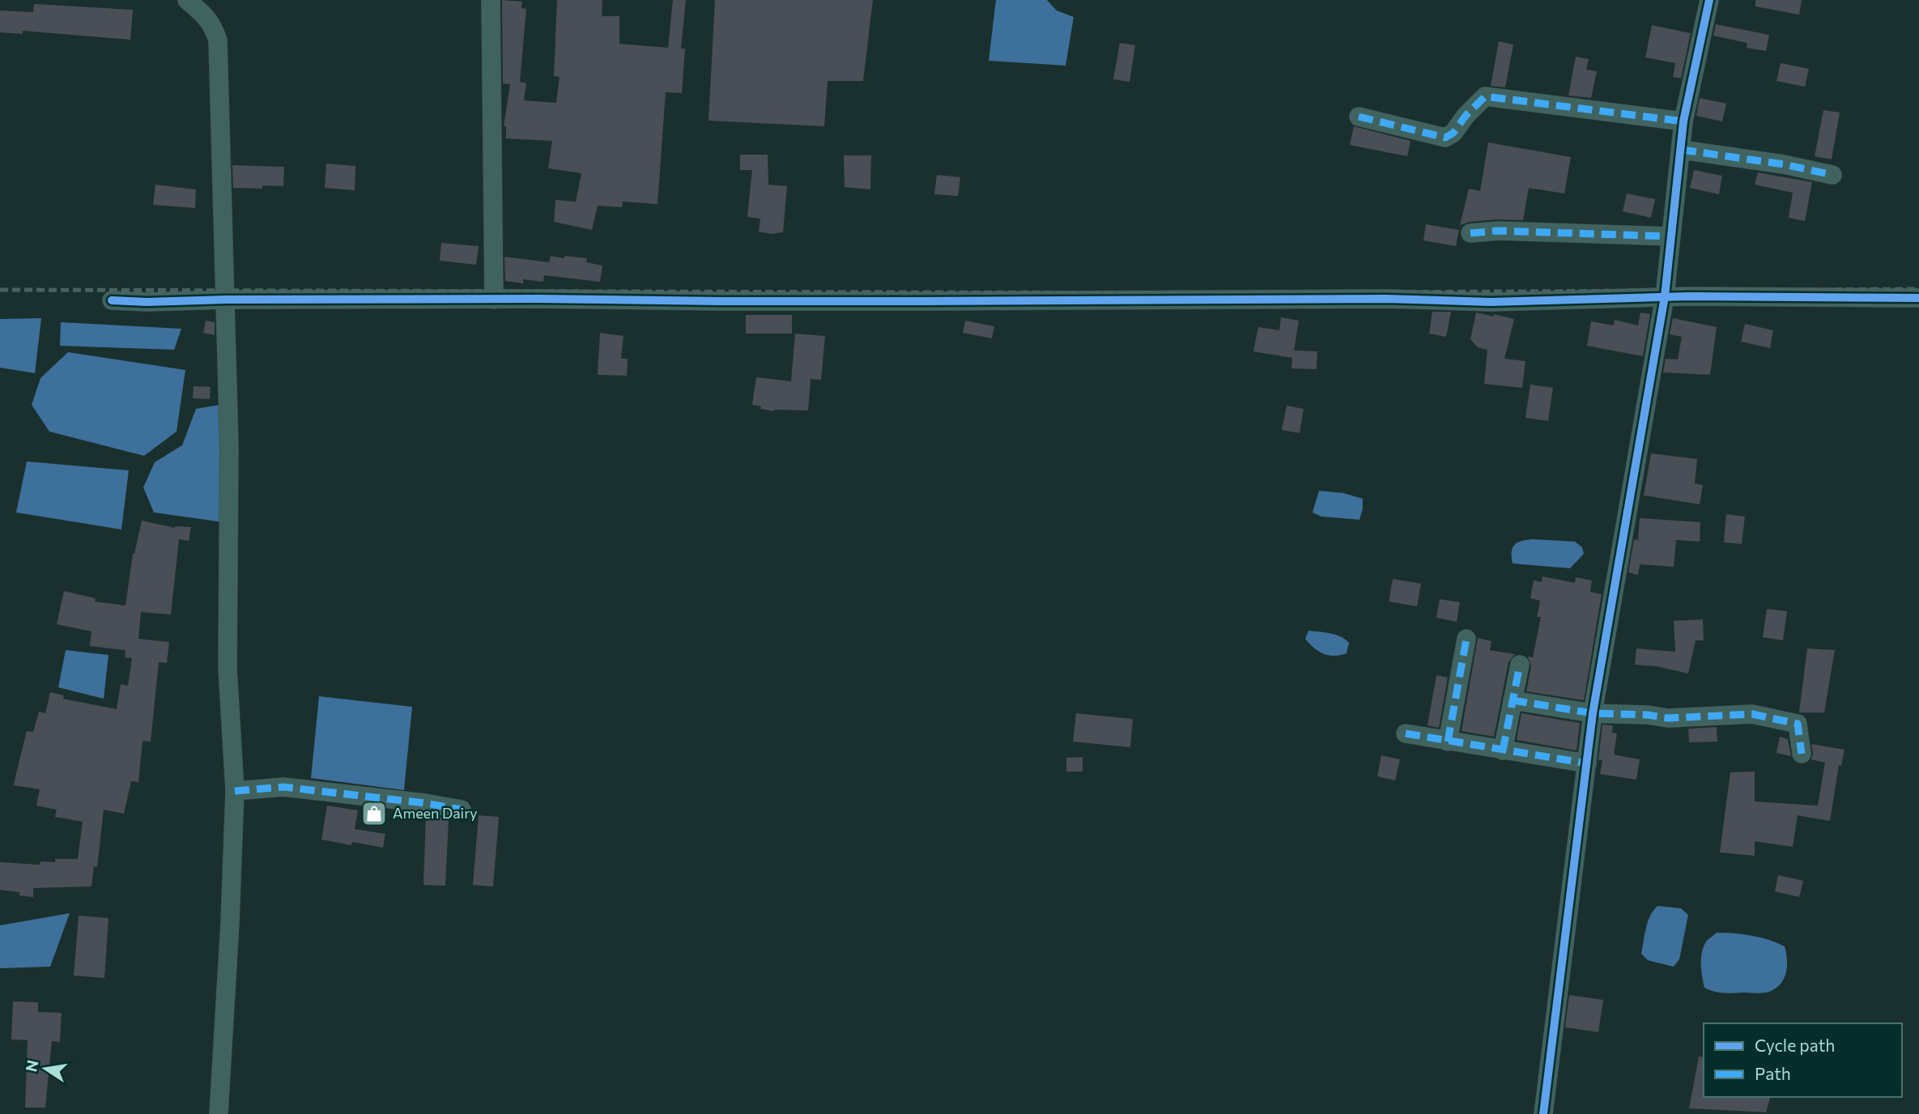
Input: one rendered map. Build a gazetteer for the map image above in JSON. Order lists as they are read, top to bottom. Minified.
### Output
{"places":{"shop":["Ameen Dairy"]},"legend":["Cycle path","Path"],"north":"left"}
